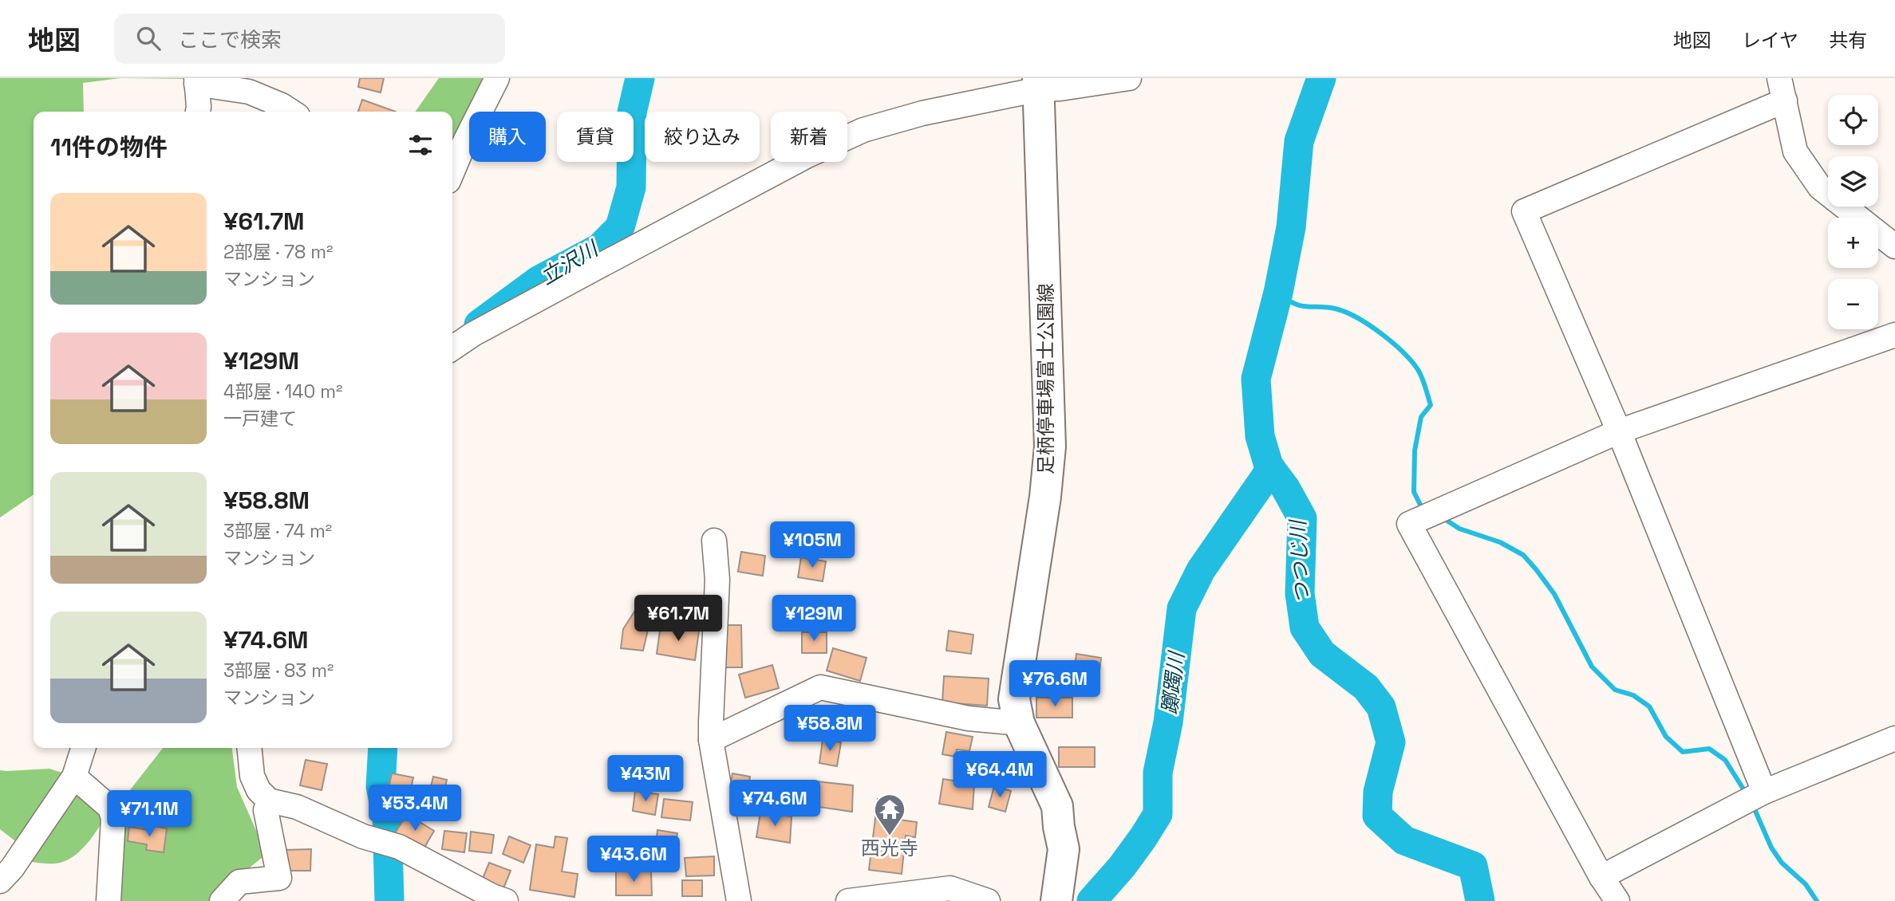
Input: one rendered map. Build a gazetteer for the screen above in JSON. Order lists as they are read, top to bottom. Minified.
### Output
{"streets":{"main road":["足柄停車場富士公園線"]},"water":["立沢川","つつじ川","躑躅川"],"places":{"temple":["西光寺"]},"page":{"header":"地図","search":"ここで検索","nav":["地図","レイヤ","共有"],"map_buttons":["+","−"],"chip":["購入","賃貸","絞り込み","新着"],"heading":"11件の物件","list":[{"name":"¥61.7M","note":"2部屋 · 78 m² · マンション"},{"name":"¥129M","note":"4部屋 · 140 m² · 一戸建て"},{"name":"¥58.8M","note":"3部屋 · 74 m² · マンション"},{"name":"¥74.6M","note":"3部屋 · 83 m² · マンション"}],"price":["¥105M","¥61.7M","¥129M","¥76.6M","¥58.8M","¥64.4M","¥43M","¥74.6M","¥53.4M","¥71.1M","¥43.6M"]}}
